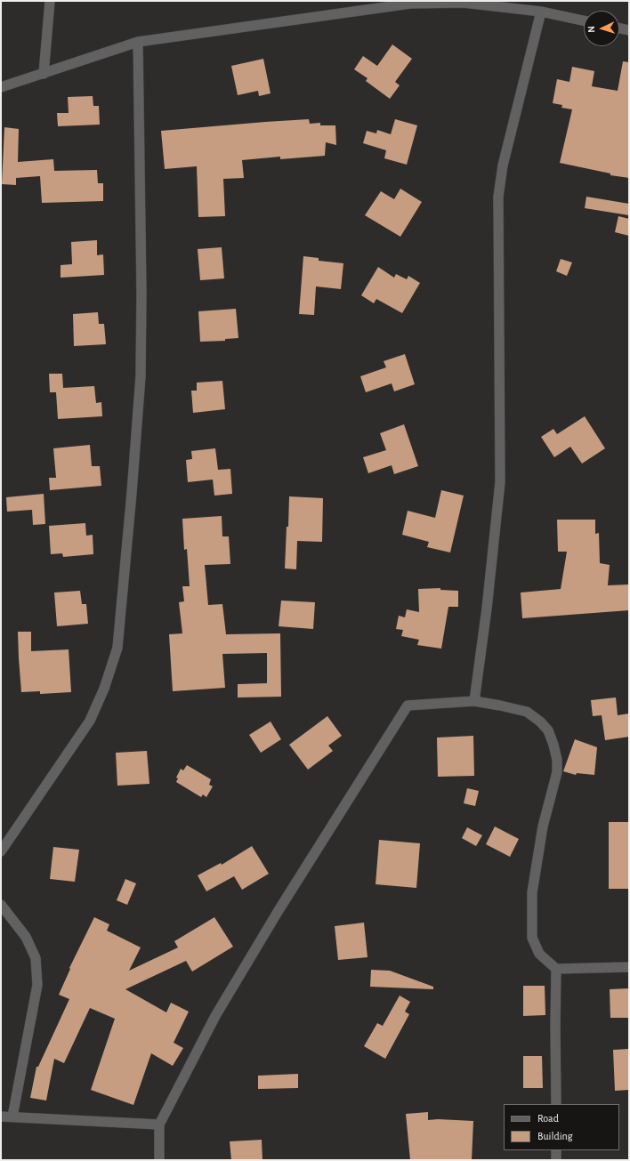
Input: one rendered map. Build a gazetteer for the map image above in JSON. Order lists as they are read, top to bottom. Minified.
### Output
{"legend":["Road","Building"],"north":"left"}
